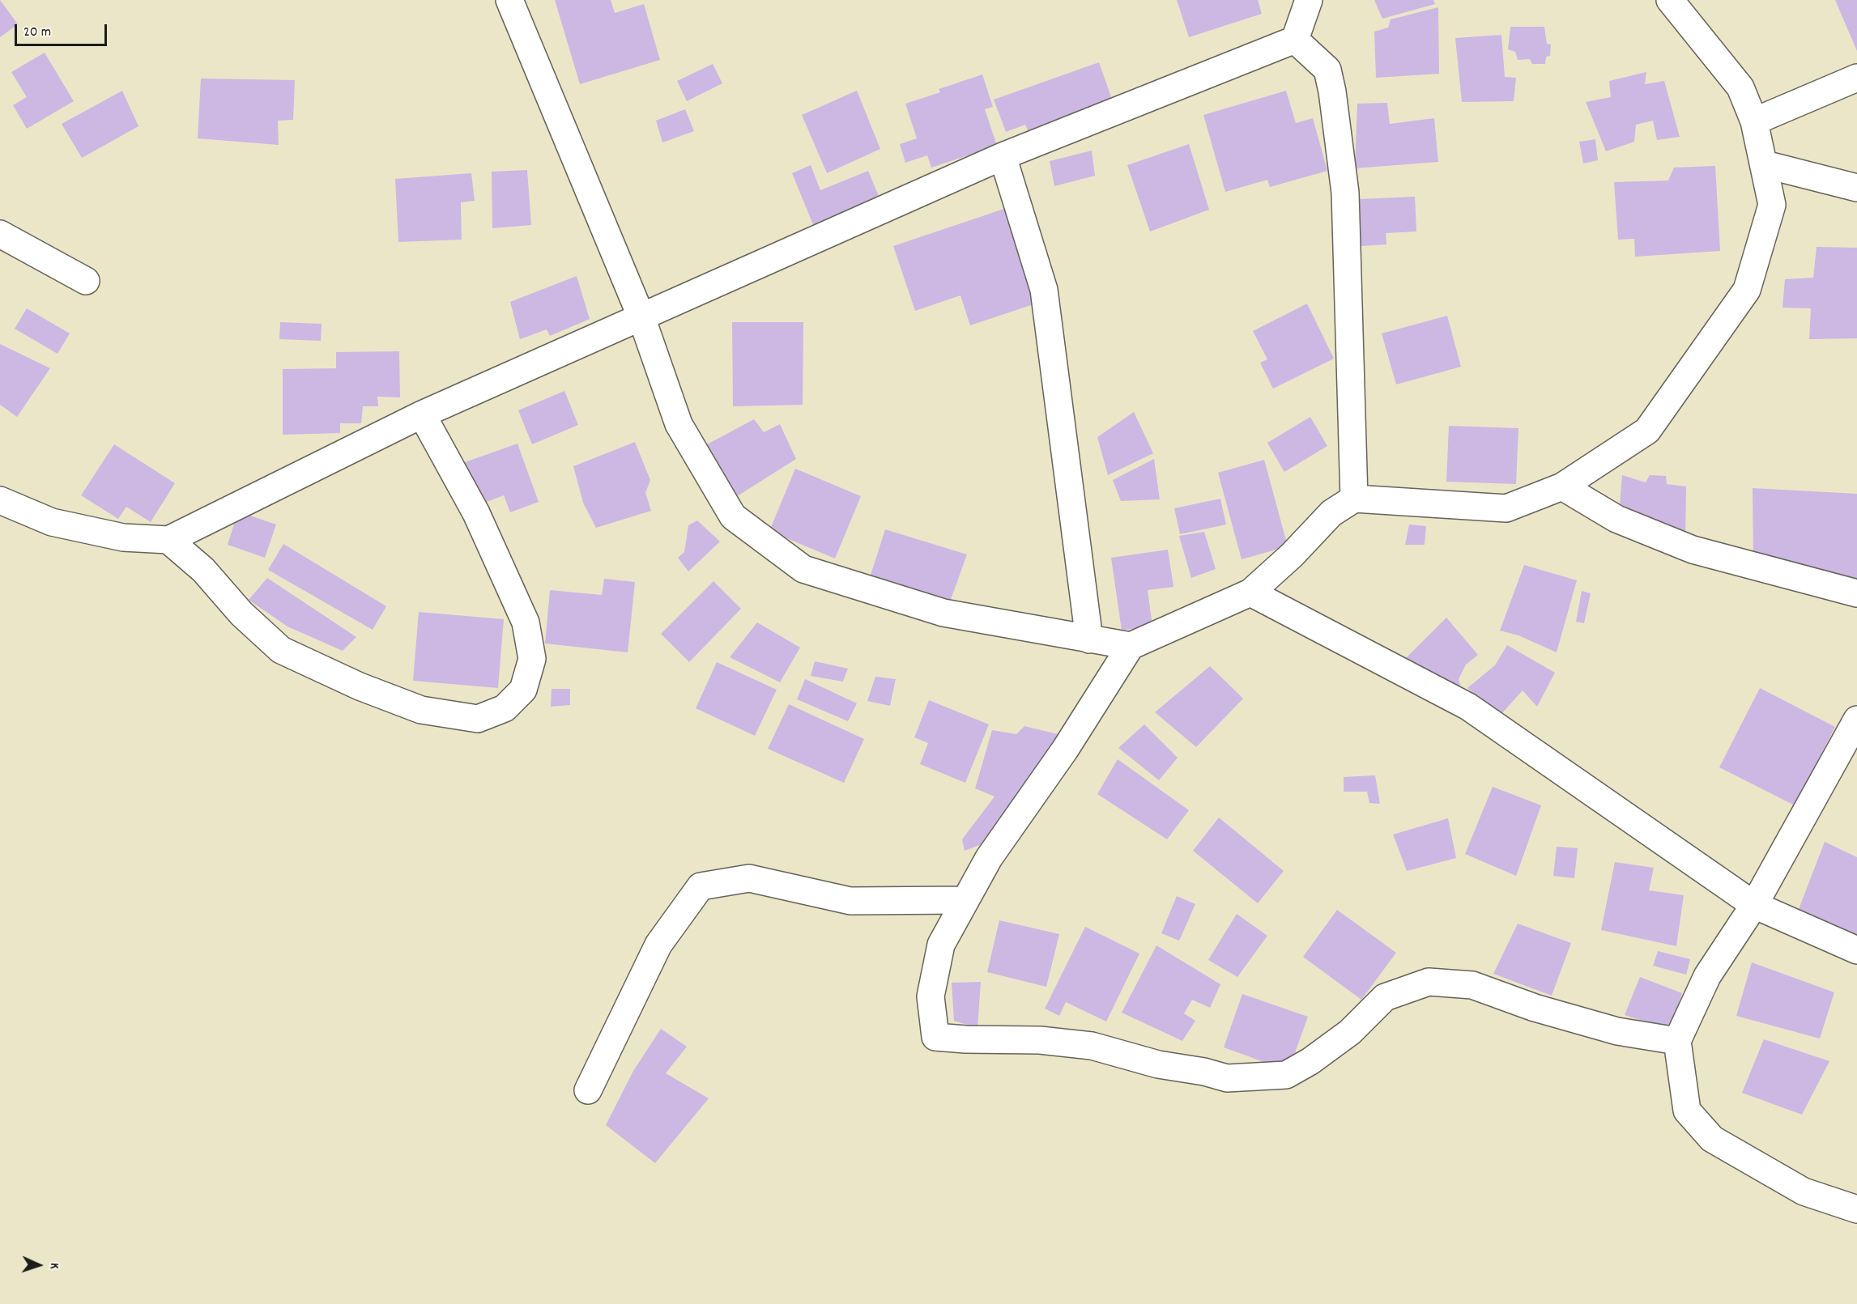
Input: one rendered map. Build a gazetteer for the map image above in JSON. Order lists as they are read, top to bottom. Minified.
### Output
{"scale_bar":"20 m","north":"right"}
